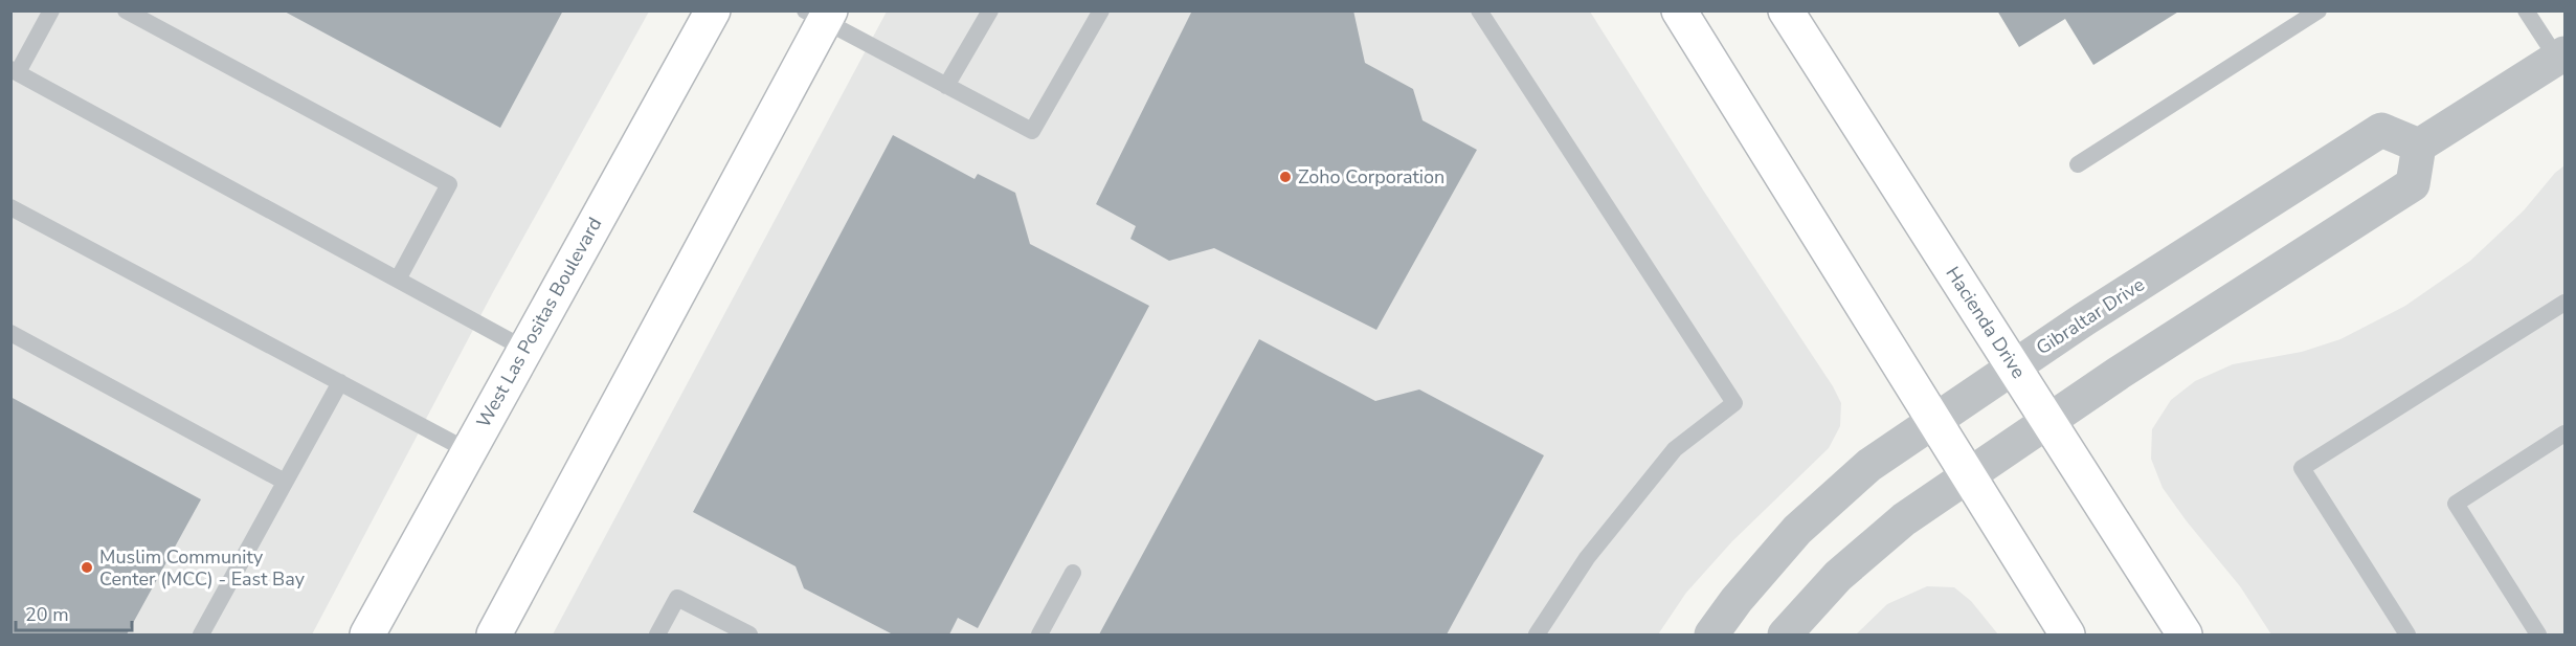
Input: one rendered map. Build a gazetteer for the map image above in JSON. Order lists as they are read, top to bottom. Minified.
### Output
{"streets":{"main road":["West Las Positas Boulevard","Hacienda Drive"],"street":["Gibraltar Drive"]},"crossings":[["Gibraltar Drive","Hacienda Drive"]],"places":["Zoho Corporation","Muslim Community Center (MCC) - East Bay"],"scale_bar":"20 m"}
